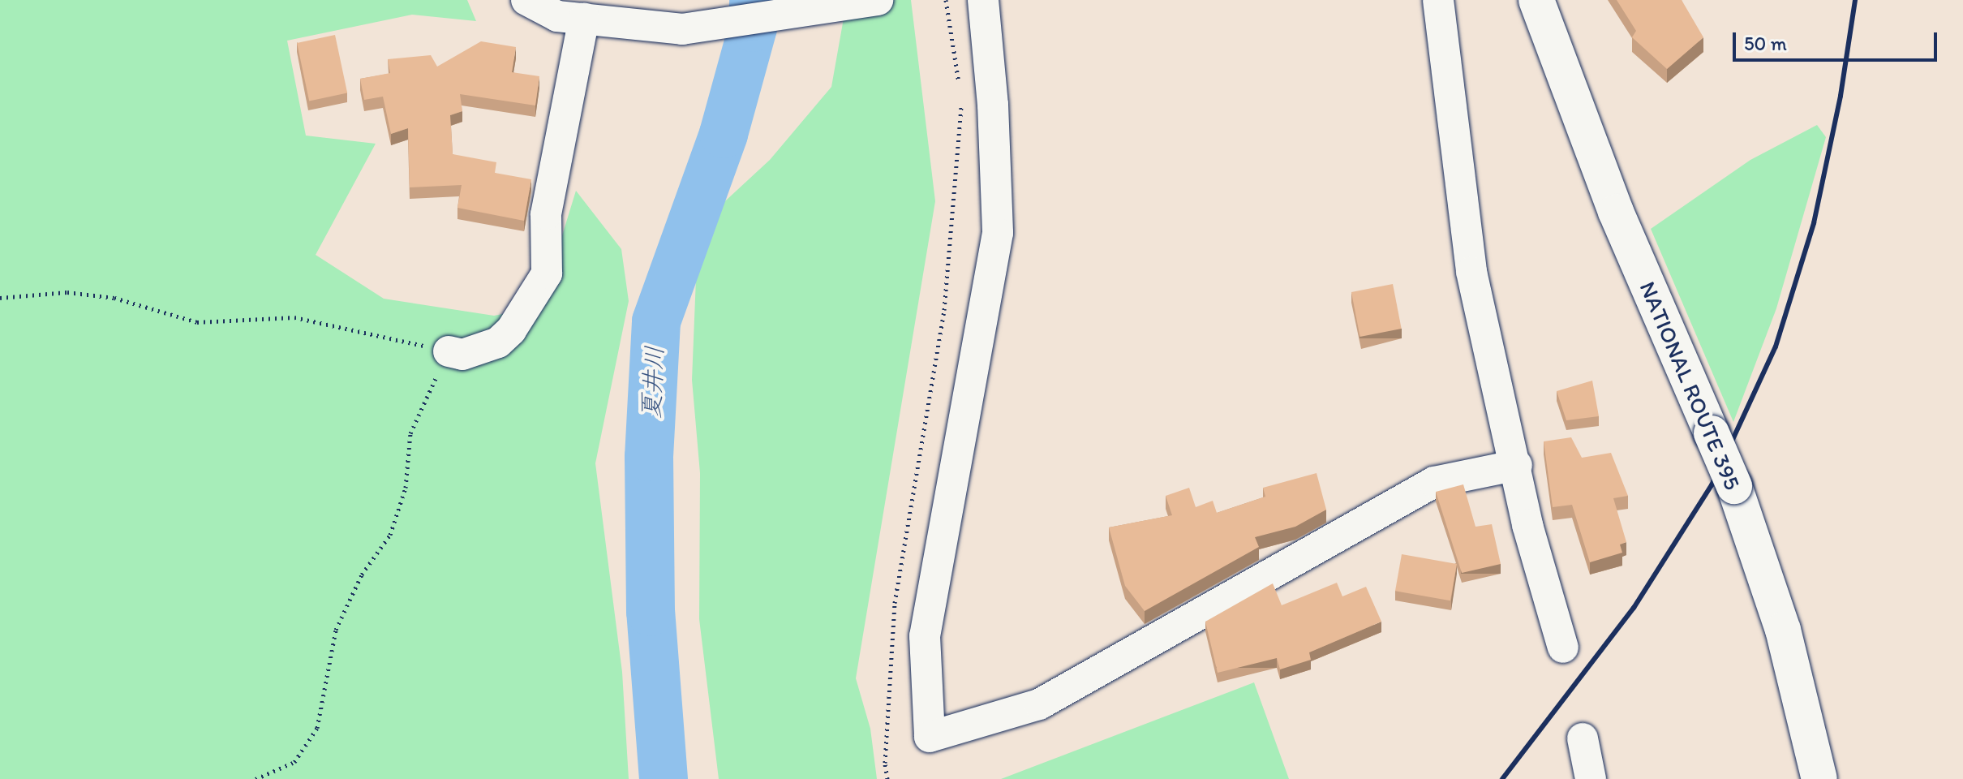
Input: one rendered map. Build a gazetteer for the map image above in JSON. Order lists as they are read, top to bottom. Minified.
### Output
{"streets":{"highway":["NATIONAL ROUTE 395"]},"water":["夏井川"],"scale_bar":"50 m"}
